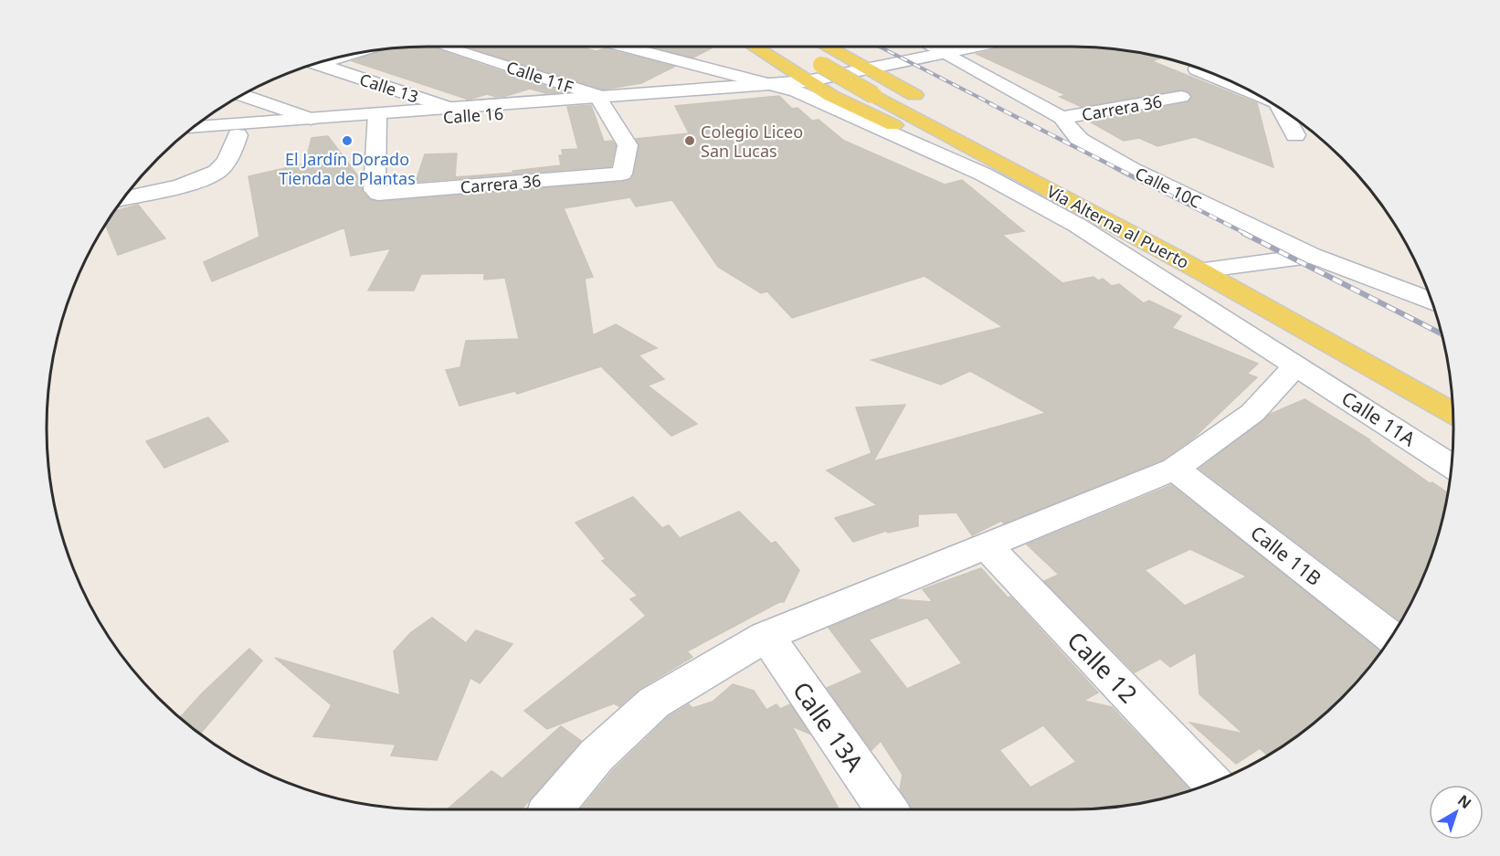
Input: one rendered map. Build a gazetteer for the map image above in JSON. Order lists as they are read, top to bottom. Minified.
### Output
{"streets":{"main road":["Vía Alterna al Puerto"],"street":["Calle 11F","Calle 13","Carrera 36","Calle 16","Calle 10C","Calle 11A","Calle 11B","Calle 12","Calle 13A"]},"crossings":[["Calle 11F","Carrera 36"],["Calle 11F","Calle 16"],["Calle 13","Calle 16"],["Carrera 36","Calle 16"],["Carrera 36","Calle 10C"],["Calle 16","Calle 11A"]],"places":["El Jardín Dorado Tienda de Plantas","Colegio Liceo San Lucas"],"north":"top right"}
